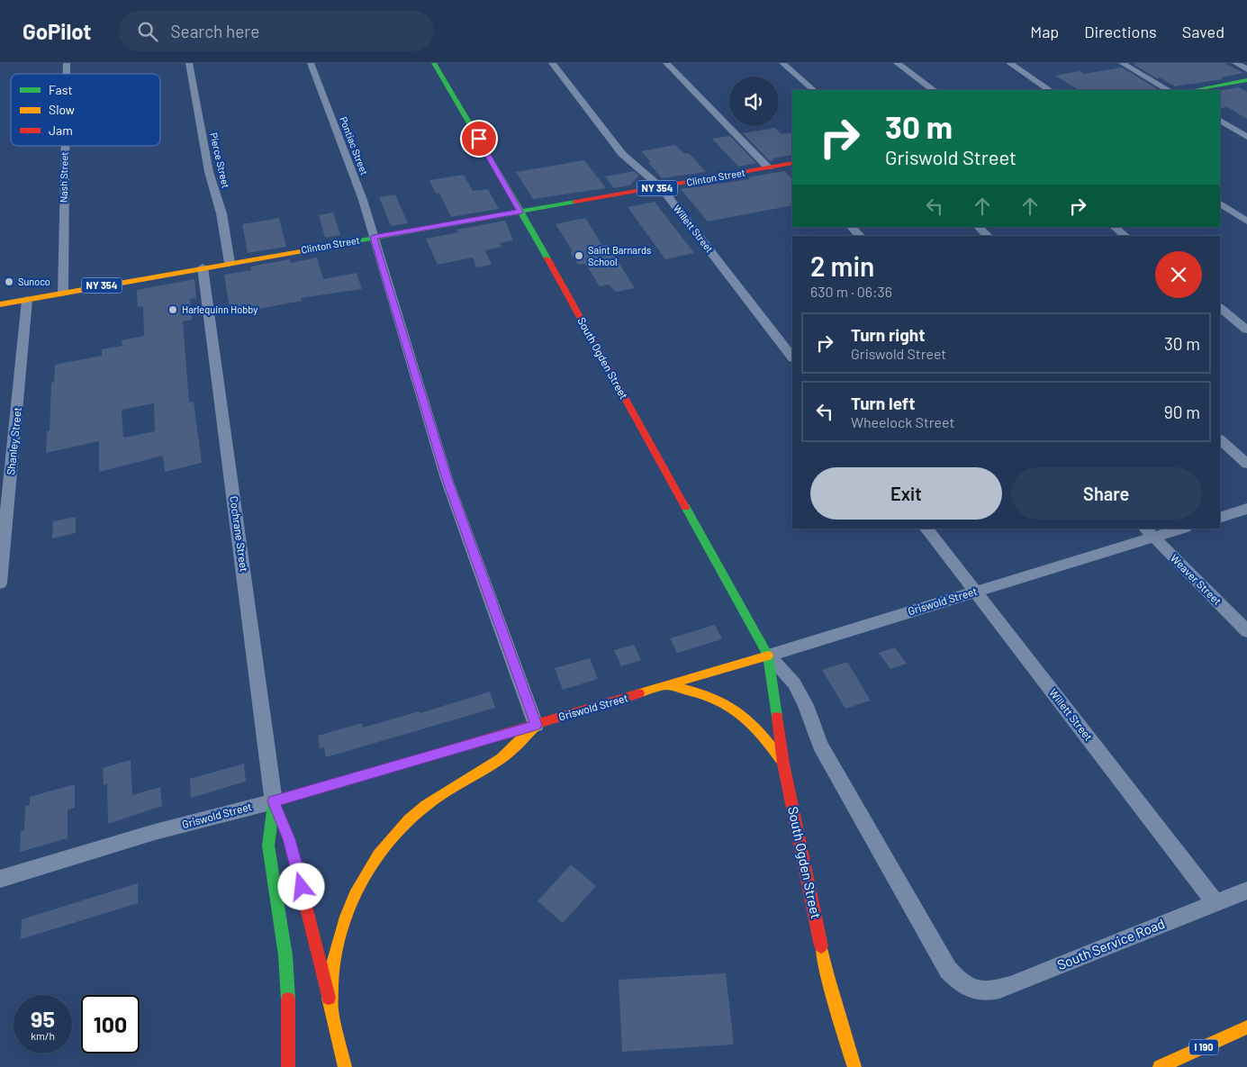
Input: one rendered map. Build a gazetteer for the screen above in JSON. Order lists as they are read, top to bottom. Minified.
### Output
{"streets":{"main road":["Clinton Street","NY 354","South Ogden Street","Griswold Street","I 190"],"street":["Pontiac Street","Pierce Street","Nash Street","Willett Street","Shanley Street","Cochrane Street","Weaver Street","South Service Road"]},"crossings":[["Pontiac Street","Clinton Street"],["Pierce Street","Clinton Street"],["Nash Street","Clinton Street"],["Clinton Street","Willett Street"],["Clinton Street","South Ogden Street"],["Clinton Street","Shanley Street"],["Clinton Street","Cochrane Street"],["Willett Street","Griswold Street"],["Willett Street","South Service Road"],["South Ogden Street","Griswold Street"],["South Ogden Street","South Service Road"],["Cochrane Street","Griswold Street"],["Weaver Street","Griswold Street"]],"places":["Saint Barnards School","Sunoco","Harlequinn Hobby"],"legend":["Fast","Slow","Jam"],"page":{"header":"GoPilot","search":"Search here","nav":["Map","Directions","Saved"],"turn":["30 m","Griswold Street"],"heading":["2 min","630 m · 06:36"],"list":[{"name":"Turn right","note":"Griswold Street","value":"30 m"},{"name":"Turn left","note":"Wheelock Street","value":"90 m"}],"buttons":["Exit","Share"],"speed":"95 km/h","limit":"100"}}
